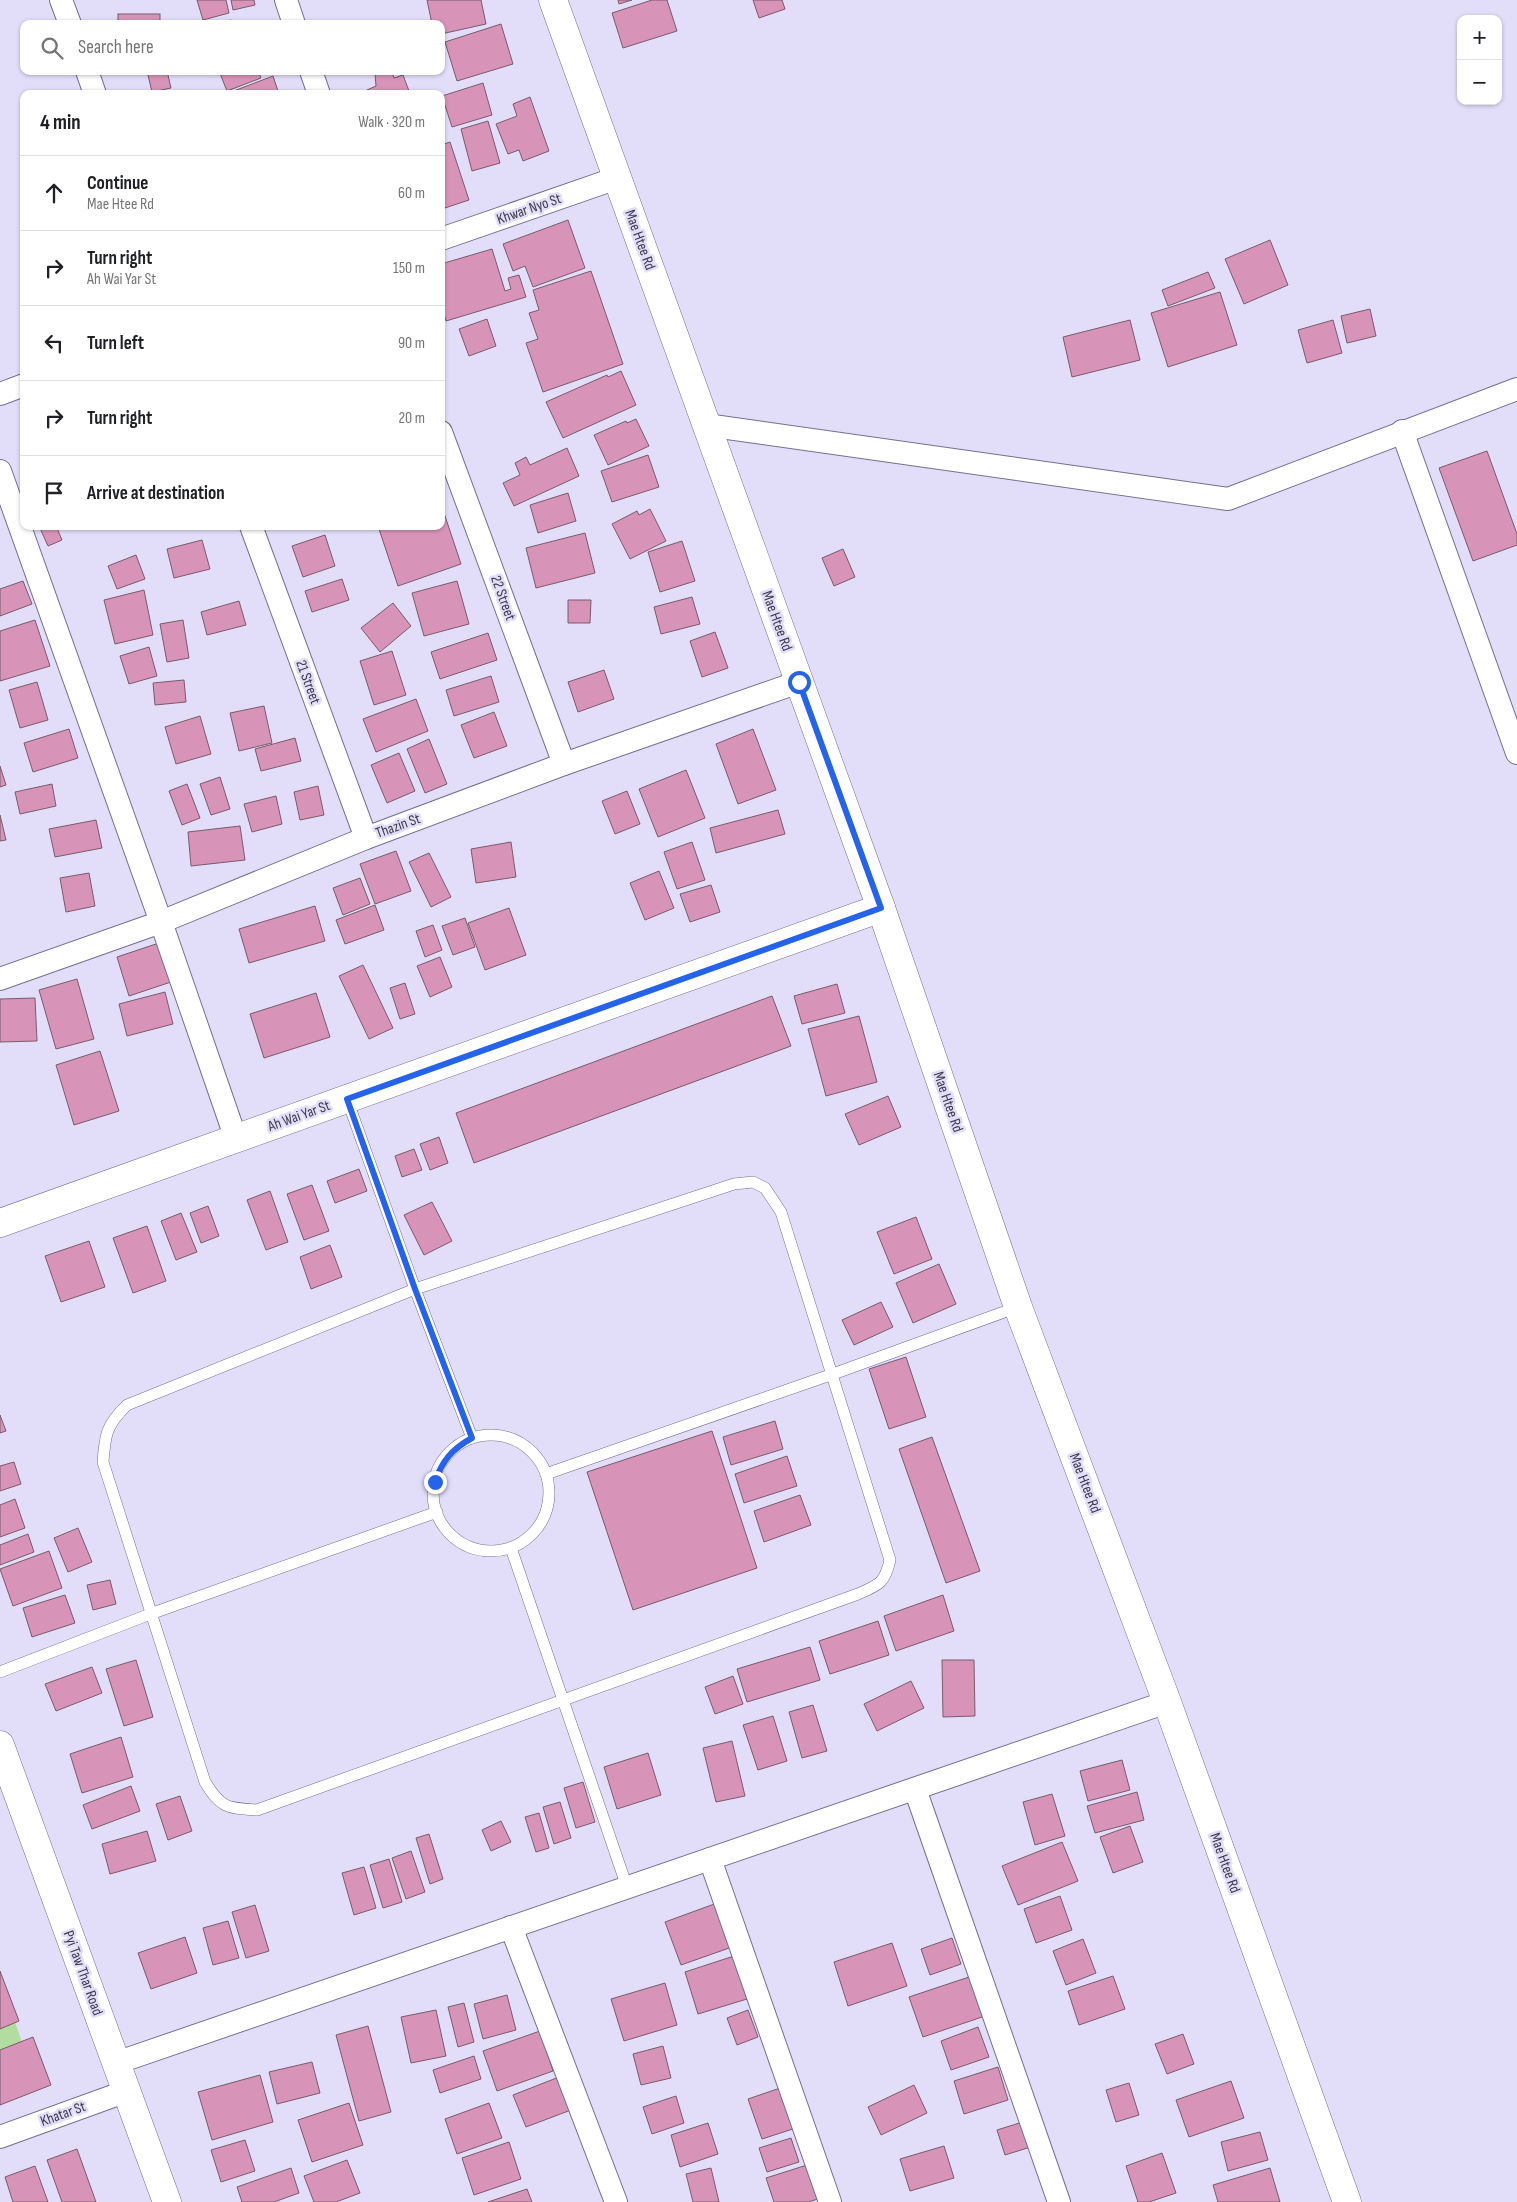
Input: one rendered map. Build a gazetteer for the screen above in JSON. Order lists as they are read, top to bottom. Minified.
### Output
{"streets":{"street":["Khwar Nyo St","Mae Htee Rd","22 Street","21 Street","Thazin St","Ah Wai Yar St","Pyi Taw Thar Road","Khatar St"]},"crossings":[["Khwar Nyo St","Mae Htee Rd"],["Mae Htee Rd","Thazin St"],["Mae Htee Rd","Ah Wai Yar St"],["22 Street","Thazin St"],["21 Street","Thazin St"],["Pyi Taw Thar Road","Khatar St"]],"page":{"map_buttons":["+","−"],"search":"Search here","heading":["4 min","Walk · 320 m"],"list":[["Continue","Mae Htee Rd","60 m"],["Turn right","Ah Wai Yar St","150 m"],["Turn left","90 m"],["Turn right","20 m"],"Arrive at destination"]}}
